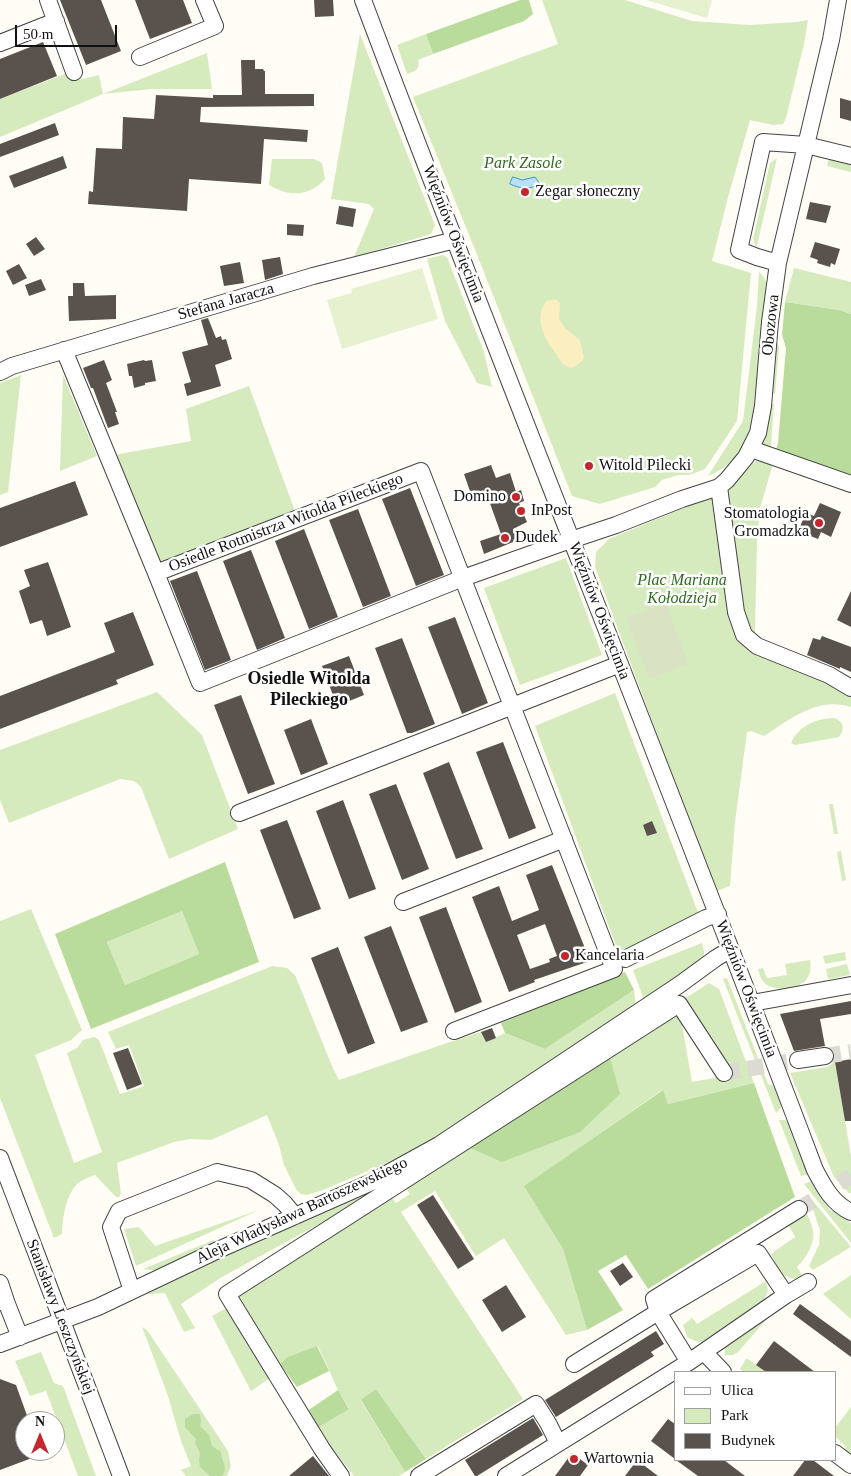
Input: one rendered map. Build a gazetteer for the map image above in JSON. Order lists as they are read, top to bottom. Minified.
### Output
{"streets":{"street":["Więźniów Oświęcimia","Stefana Jaracza","Obozowa","Osiedle Rotmistrza Witolda Pileckiego","Aleja Władysława Bartoszewskiego","Stanisławy Leszczyńskiej"]},"crossings":[["Więźniów Oświęcimia","Stefana Jaracza"],["Więźniów Oświęcimia","Obozowa"],["Więźniów Oświęcimia","Osiedle Rotmistrza Witolda Pileckiego"],["Więźniów Oświęcimia","Aleja Władysława Bartoszewskiego"],["Stefana Jaracza","Osiedle Rotmistrza Witolda Pileckiego"],["Obozowa","Osiedle Rotmistrza Witolda Pileckiego"],["Aleja Władysława Bartoszewskiego","Stanisławy Leszczyńskiej"]],"districts":["Osiedle Witolda Pileckiego"],"parks":["Park Zasole","Plac Mariana Kołodzieja"],"places":["Zegar słoneczny","Witold Pilecki","Domino","InPost","Stomatologia Gromadzka","Dudek","Kancelaria","Wartownia"],"legend":["Ulica","Park","Budynek"],"scale_bar":"50 m","north":"top"}
